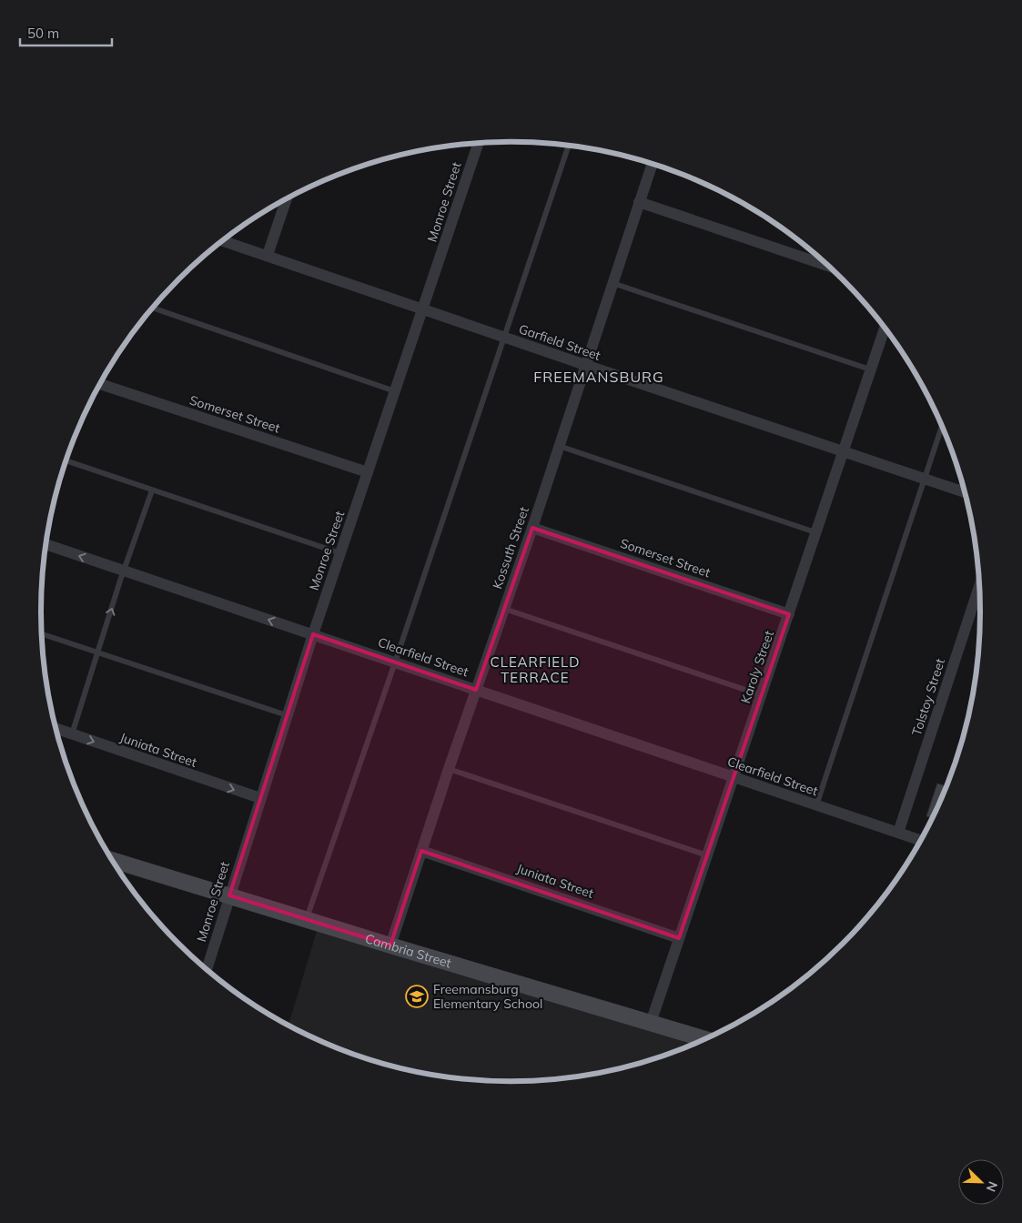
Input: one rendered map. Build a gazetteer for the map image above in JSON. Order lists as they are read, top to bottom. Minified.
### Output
{"streets":{"street":["Monroe Street","Garfield Street","Somerset Street","Kossuth Street","Clearfield Street","Karoly Street","Tolstoy Street","Juniata Street","Cambria Street"]},"crossings":[["Monroe Street","Garfield Street"],["Monroe Street","Somerset Street"],["Monroe Street","Clearfield Street"],["Monroe Street","Juniata Street"],["Monroe Street","Cambria Street"],["Garfield Street","Kossuth Street"],["Garfield Street","Karoly Street"],["Somerset Street","Kossuth Street"],["Somerset Street","Karoly Street"],["Kossuth Street","Clearfield Street"],["Kossuth Street","Juniata Street"],["Kossuth Street","Cambria Street"],["Clearfield Street","Karoly Street"],["Clearfield Street","Tolstoy Street"],["Karoly Street","Juniata Street"],["Karoly Street","Cambria Street"]],"one_way":["Juniata Street"],"districts":["FREEMANSBURG","CLEARFIELD TERRACE"],"places":{"school or university":["Freemansburg Elementary School"]},"scale_bar":"50 m","north":"bottom right"}
